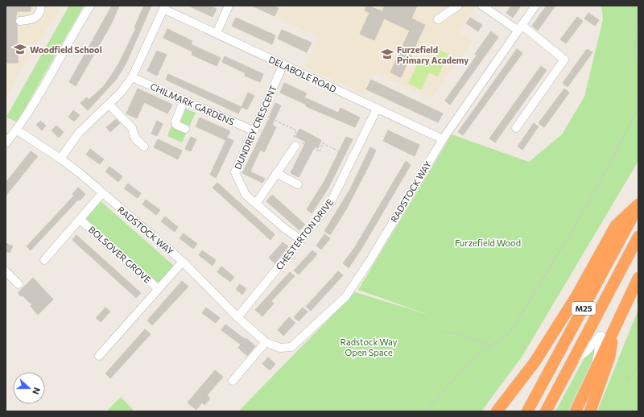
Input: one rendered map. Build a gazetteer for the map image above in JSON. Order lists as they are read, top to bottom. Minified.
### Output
{"streets":{"highway":["M25"],"street":["DELABOLE ROAD","CHILMARK GARDENS","DUNDREY CRESCENT","RADSTOCK WAY","CHESTERTON DRIVE","BOLSOVER GROVE"]},"crossings":[["DELABOLE ROAD","DUNDREY CRESCENT"],["DELABOLE ROAD","RADSTOCK WAY"],["DELABOLE ROAD","CHESTERTON DRIVE"],["CHILMARK GARDENS","DUNDREY CRESCENT"],["DUNDREY CRESCENT","CHESTERTON DRIVE"],["RADSTOCK WAY","CHESTERTON DRIVE"],["RADSTOCK WAY","BOLSOVER GROVE"]],"parks":["Furzefield Wood","Radstock Way Open Space"],"places":{"school or university":["Woodfield School","Furzefield Primary Academy"]},"north":"right"}
